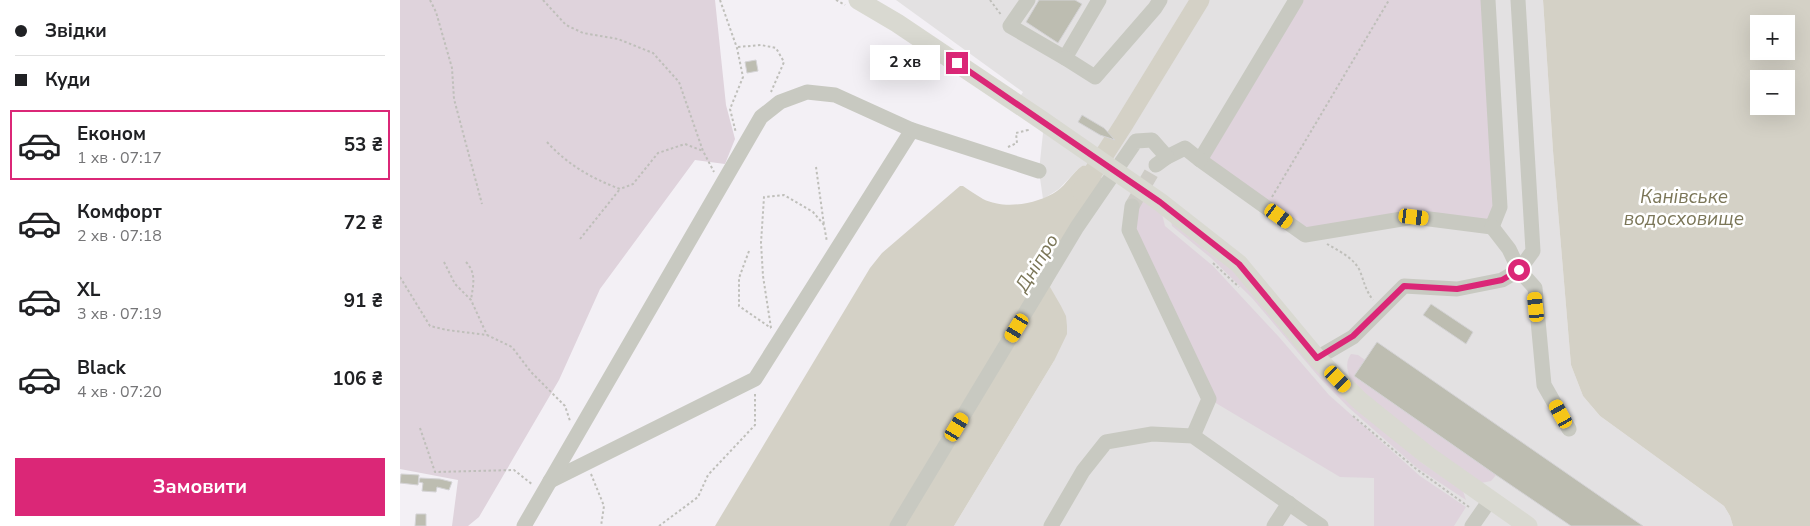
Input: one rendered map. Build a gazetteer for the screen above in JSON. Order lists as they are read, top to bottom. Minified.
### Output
{"water":["Канівське водосховище","Дніпро"],"page":{"banner":["Звідки","Куди"],"map_buttons":["+","−"],"bubble":"2 хв","list":[{"name":"Економ","note":"1 хв · 07:17","value":"53 ₴"},{"name":"Комфорт","note":"2 хв · 07:18","value":"72 ₴"},{"name":"XL","note":"3 хв · 07:19","value":"91 ₴"},{"name":"Black","note":"4 хв · 07:20","value":"106 ₴"}],"buttons":"Замовити"}}
